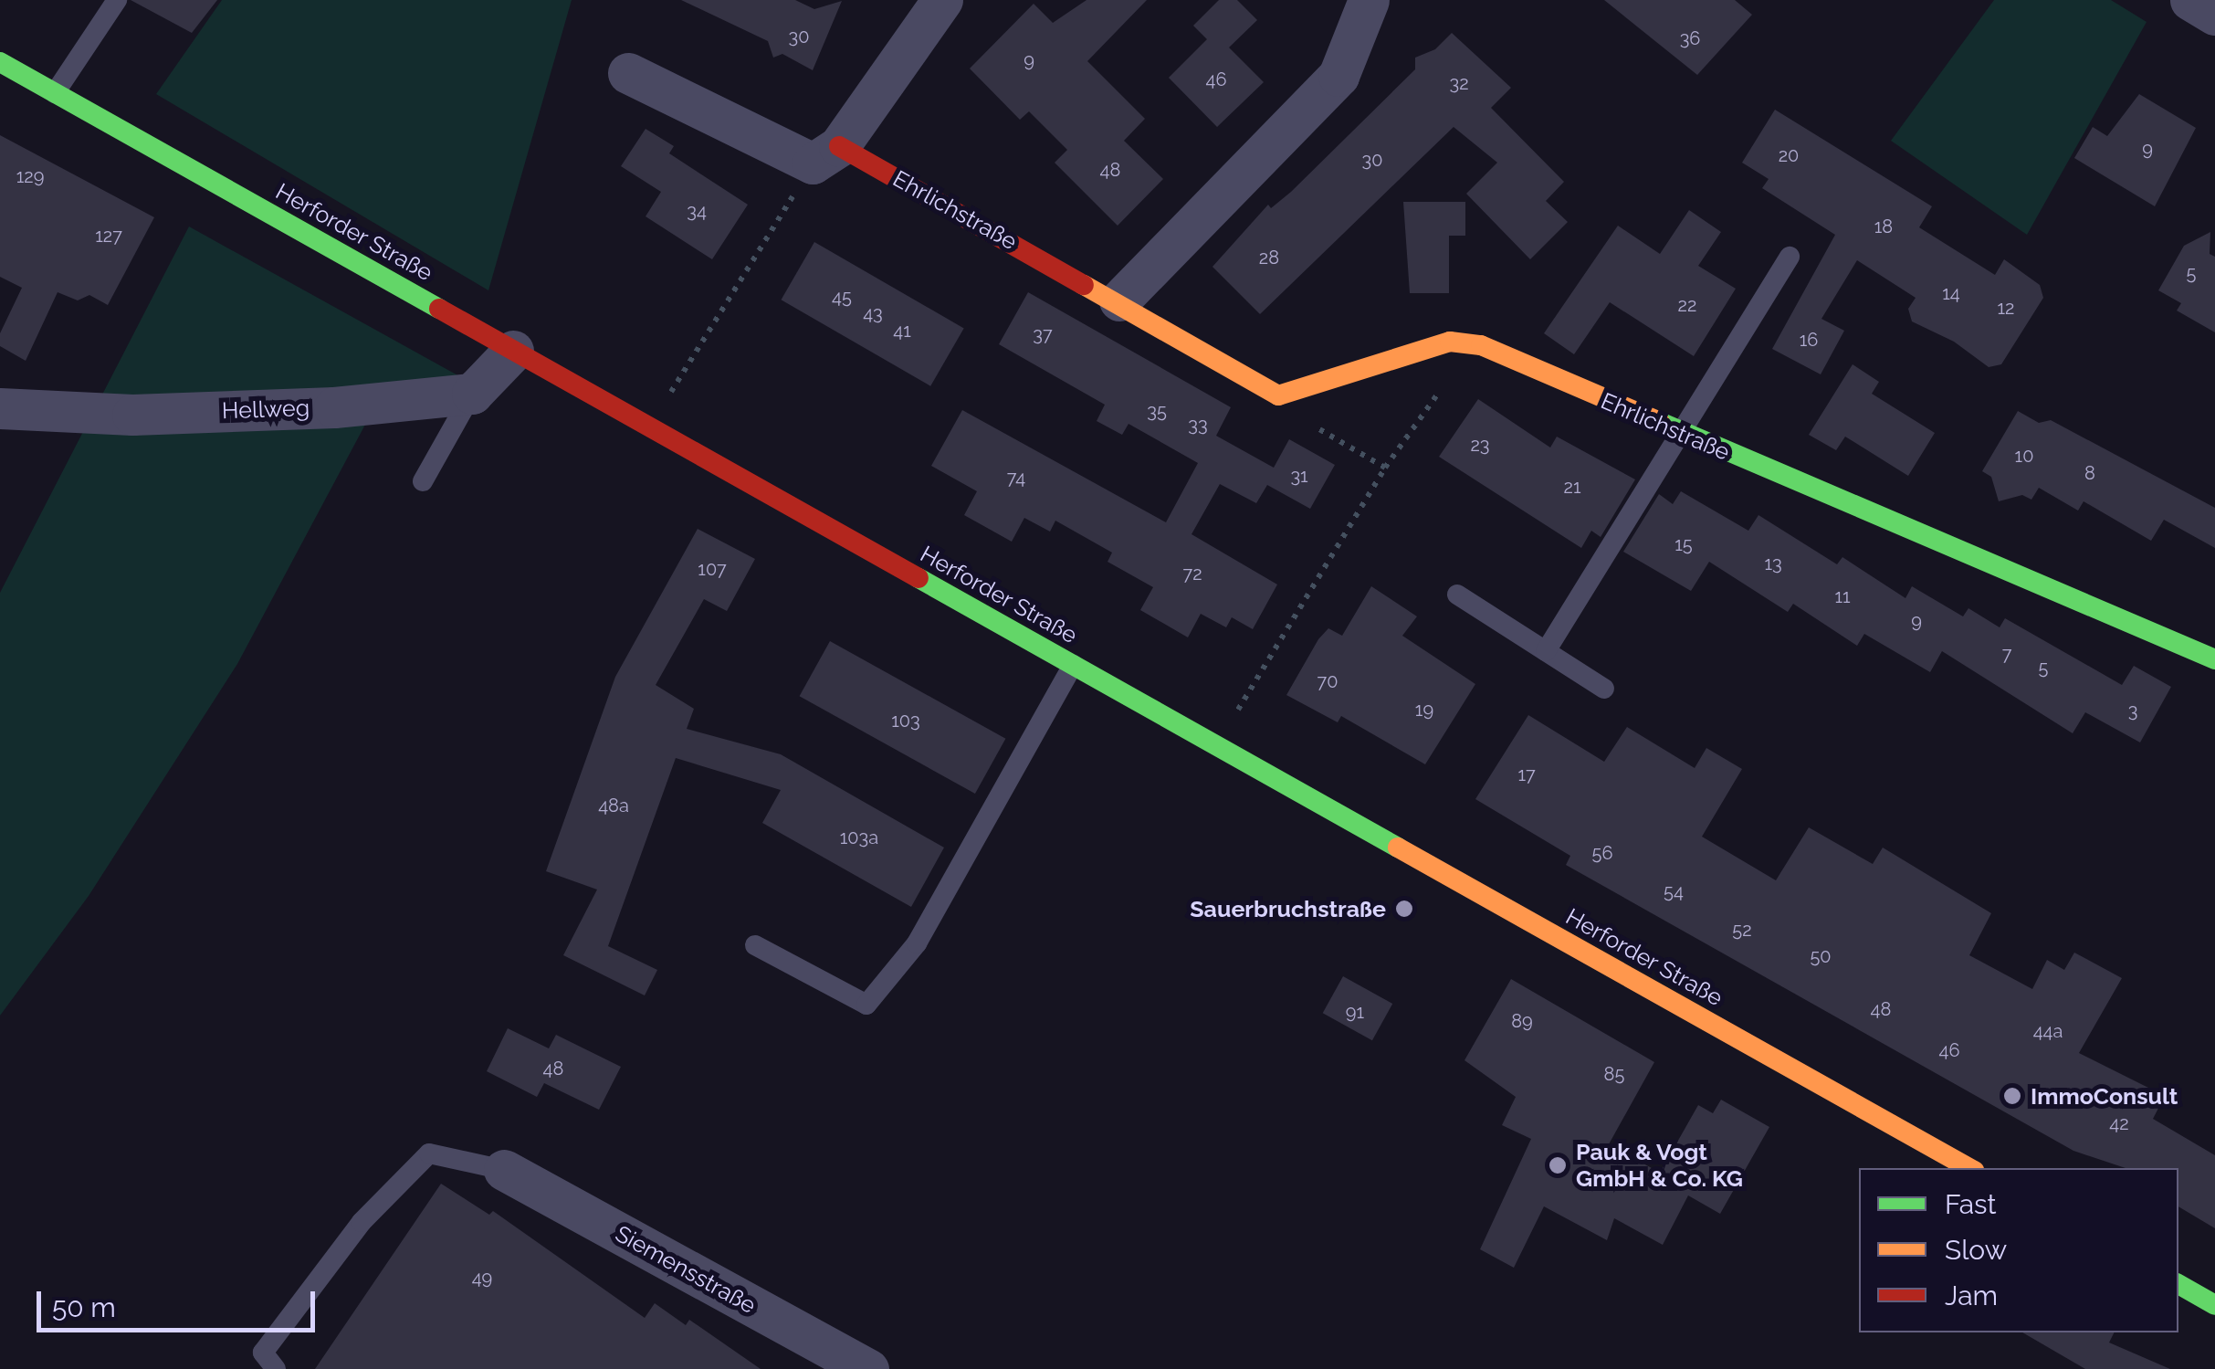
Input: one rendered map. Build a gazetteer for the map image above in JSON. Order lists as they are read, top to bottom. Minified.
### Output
{"streets":{"main road":["Ehrlichstraße","Herforder Straße"],"street":["Hellweg","Siemensstraße"]},"places":["Sauerbruchstraße","ImmoConsult","Pauk & Vogt GmbH & Co. KG"],"house_numbers":["30","36","9","46","32","9","20","30","48","129","34","18","127","28","5","14","45","22","12","43","41","37","16","35","33","23","10","8","31","74","21","15","13","107","72","11","9","7","5","70","19","3","103","17","48a","103a","56","54","52","50","48","91","89","44a","46","48","85","42","49"],"legend":["Fast","Slow","Jam"],"scale_bar":"50 m"}
